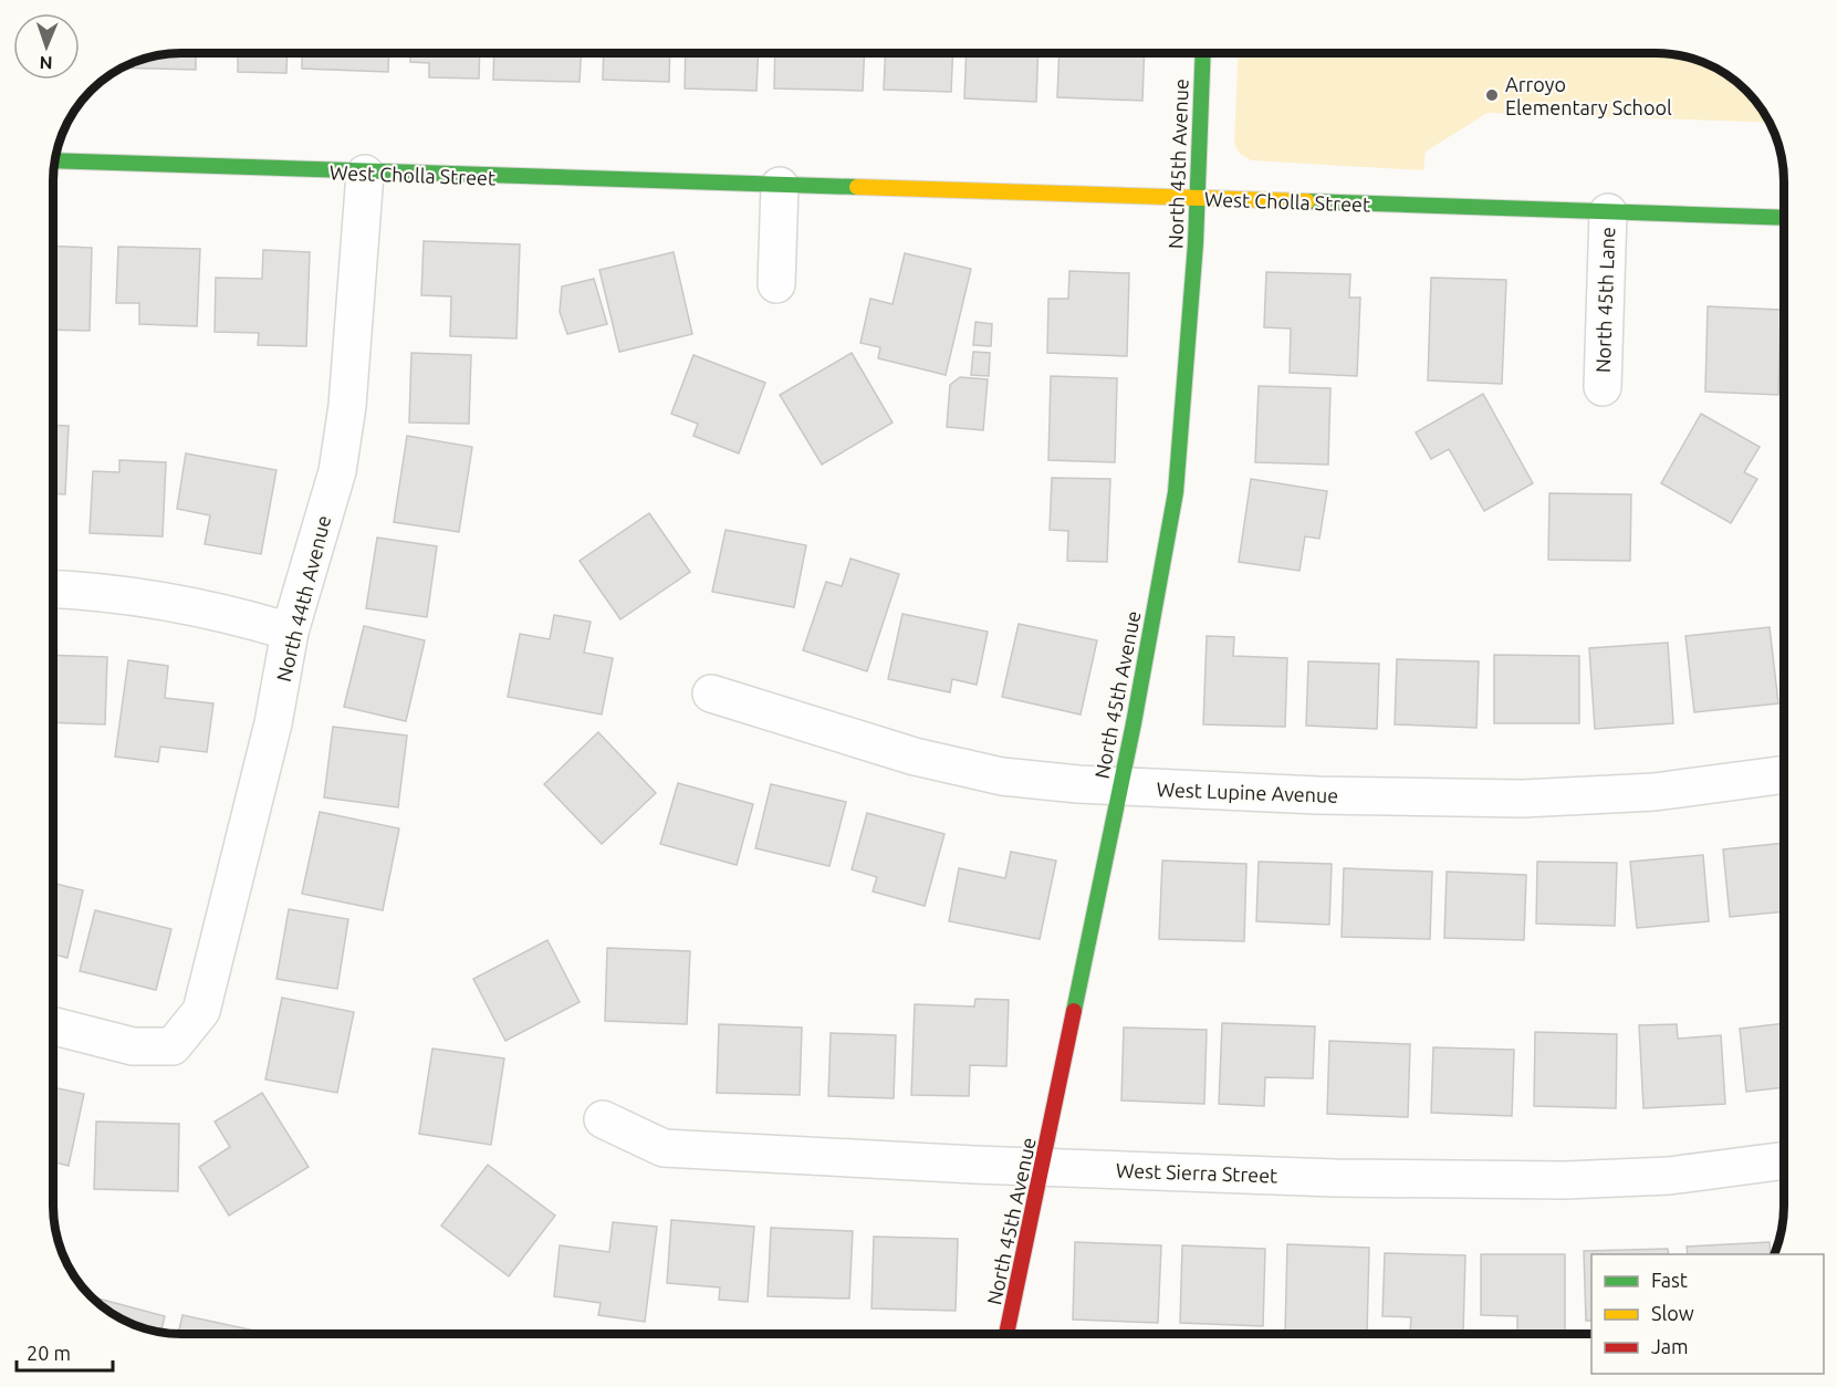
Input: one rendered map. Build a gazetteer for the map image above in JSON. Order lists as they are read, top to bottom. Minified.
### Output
{"streets":{"street":["North 45th Avenue","West Cholla Street","North 45th Lane","North 44th Avenue","West Lupine Avenue","West Sierra Street"]},"crossings":[["North 45th Avenue","West Cholla Street"],["North 45th Avenue","West Lupine Avenue"],["North 45th Avenue","West Sierra Street"],["West Cholla Street","North 45th Lane"],["West Cholla Street","North 44th Avenue"]],"places":["Arroyo Elementary School"],"legend":["Fast","Slow","Jam"],"scale_bar":"20 m","north":"bottom"}
